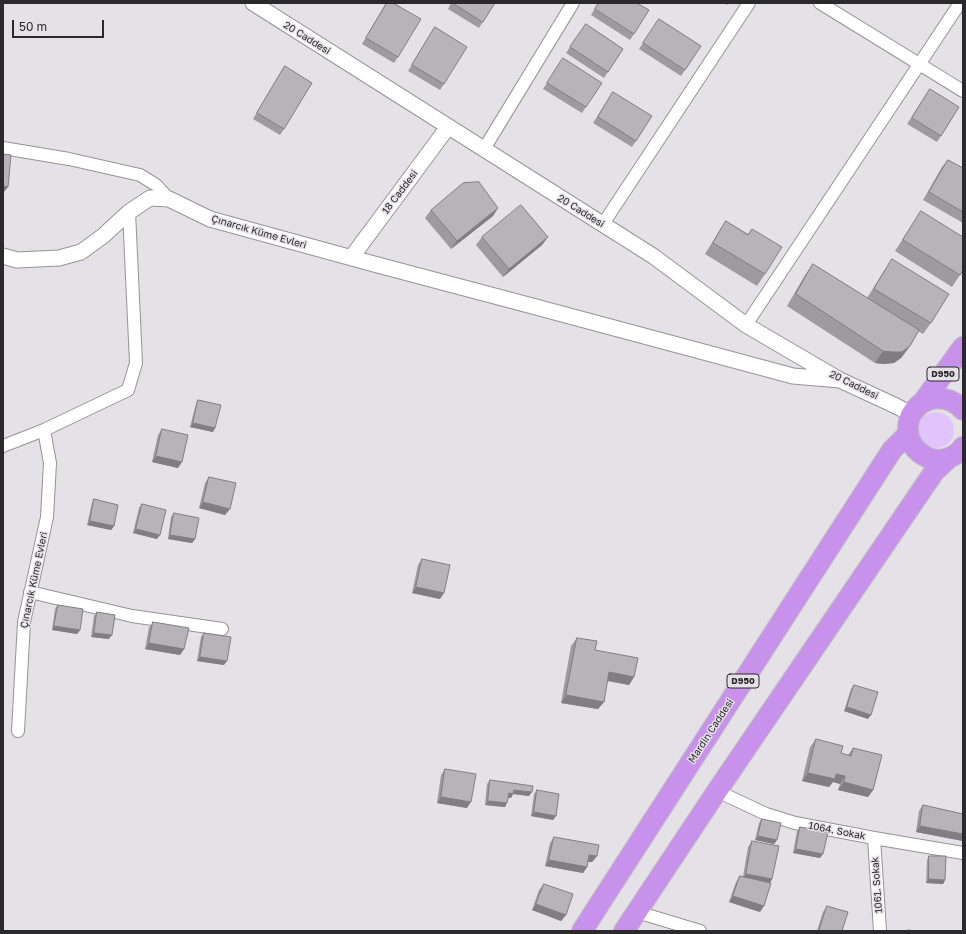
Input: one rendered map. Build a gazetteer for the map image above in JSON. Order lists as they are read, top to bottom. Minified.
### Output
{"streets":{"highway":["D950","Mardin Caddesi"],"street":["20 Caddesi","18 Caddesi","Çınarcık Küme Evleri","1064. Sokak","1061. Sokak"]},"crossings":[["20 Caddesi","18 Caddesi"],["20 Caddesi","Çınarcık Küme Evleri"],["20 Caddesi","D950"],["18 Caddesi","Çınarcık Küme Evleri"],["1064. Sokak","1061. Sokak"]],"scale_bar":"50 m"}
